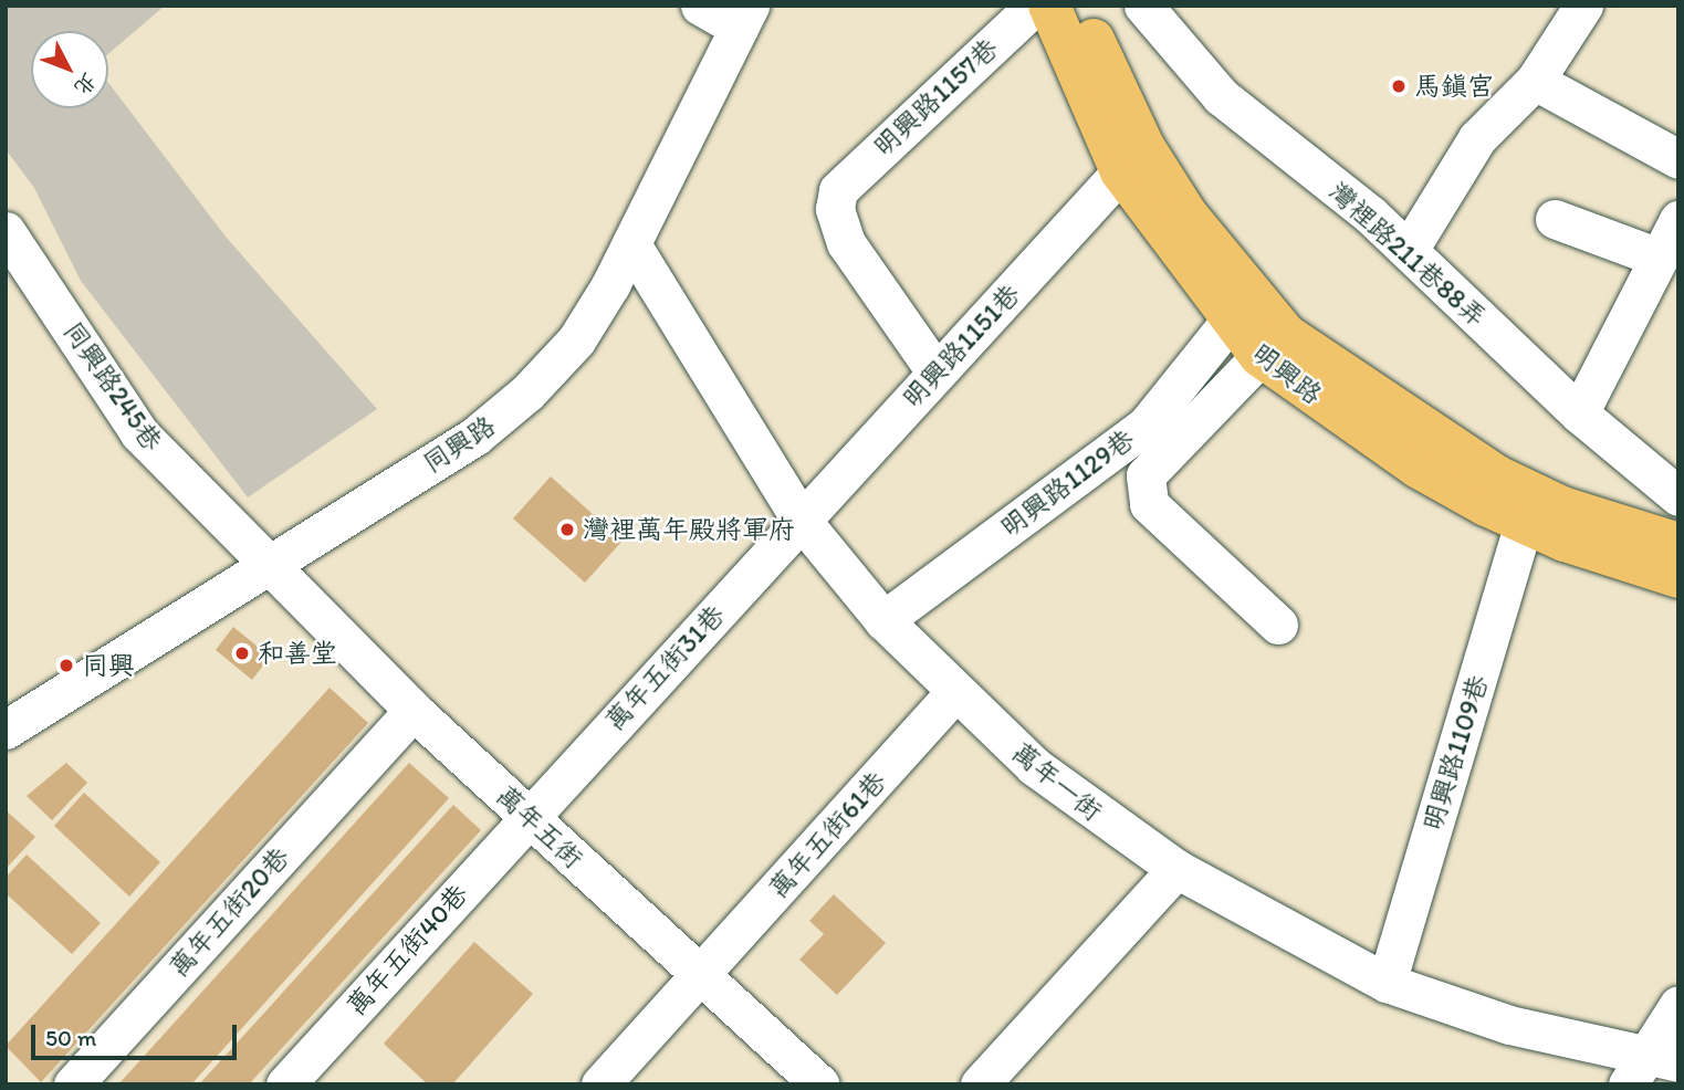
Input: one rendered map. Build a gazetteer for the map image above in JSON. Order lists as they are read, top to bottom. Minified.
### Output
{"streets":{"main road":["明興路"],"street":["明興路1157巷","灣裡路211巷88弄","明興路1151巷","同興路245巷","同興路","明興路1129巷","萬年五街31巷","明興路1109巷","萬年一街","萬年五街","萬年五街61巷","萬年五街20巷","萬年五街40巷"]},"crossings":[["明興路1157巷","明興路1151巷"],["明興路1151巷","明興路"],["明興路1151巷","萬年五街31巷"],["明興路1151巷","萬年一街"],["明興路","明興路1129巷"],["明興路","明興路1109巷"],["同興路245巷","同興路"],["同興路245巷","萬年五街"],["同興路","萬年一街"],["同興路","萬年五街"],["明興路1129巷","萬年一街"],["萬年五街31巷","萬年一街"],["萬年五街31巷","萬年五街"],["萬年五街31巷","萬年五街40巷"],["明興路1109巷","萬年一街"],["萬年一街","萬年五街61巷"],["萬年五街","萬年五街61巷"],["萬年五街","萬年五街20巷"],["萬年五街","萬年五街40巷"]],"places":["馬鎮宮","灣裡萬年殿將軍府","和善堂","同興"],"scale_bar":"50 m","north":"bottom right"}
